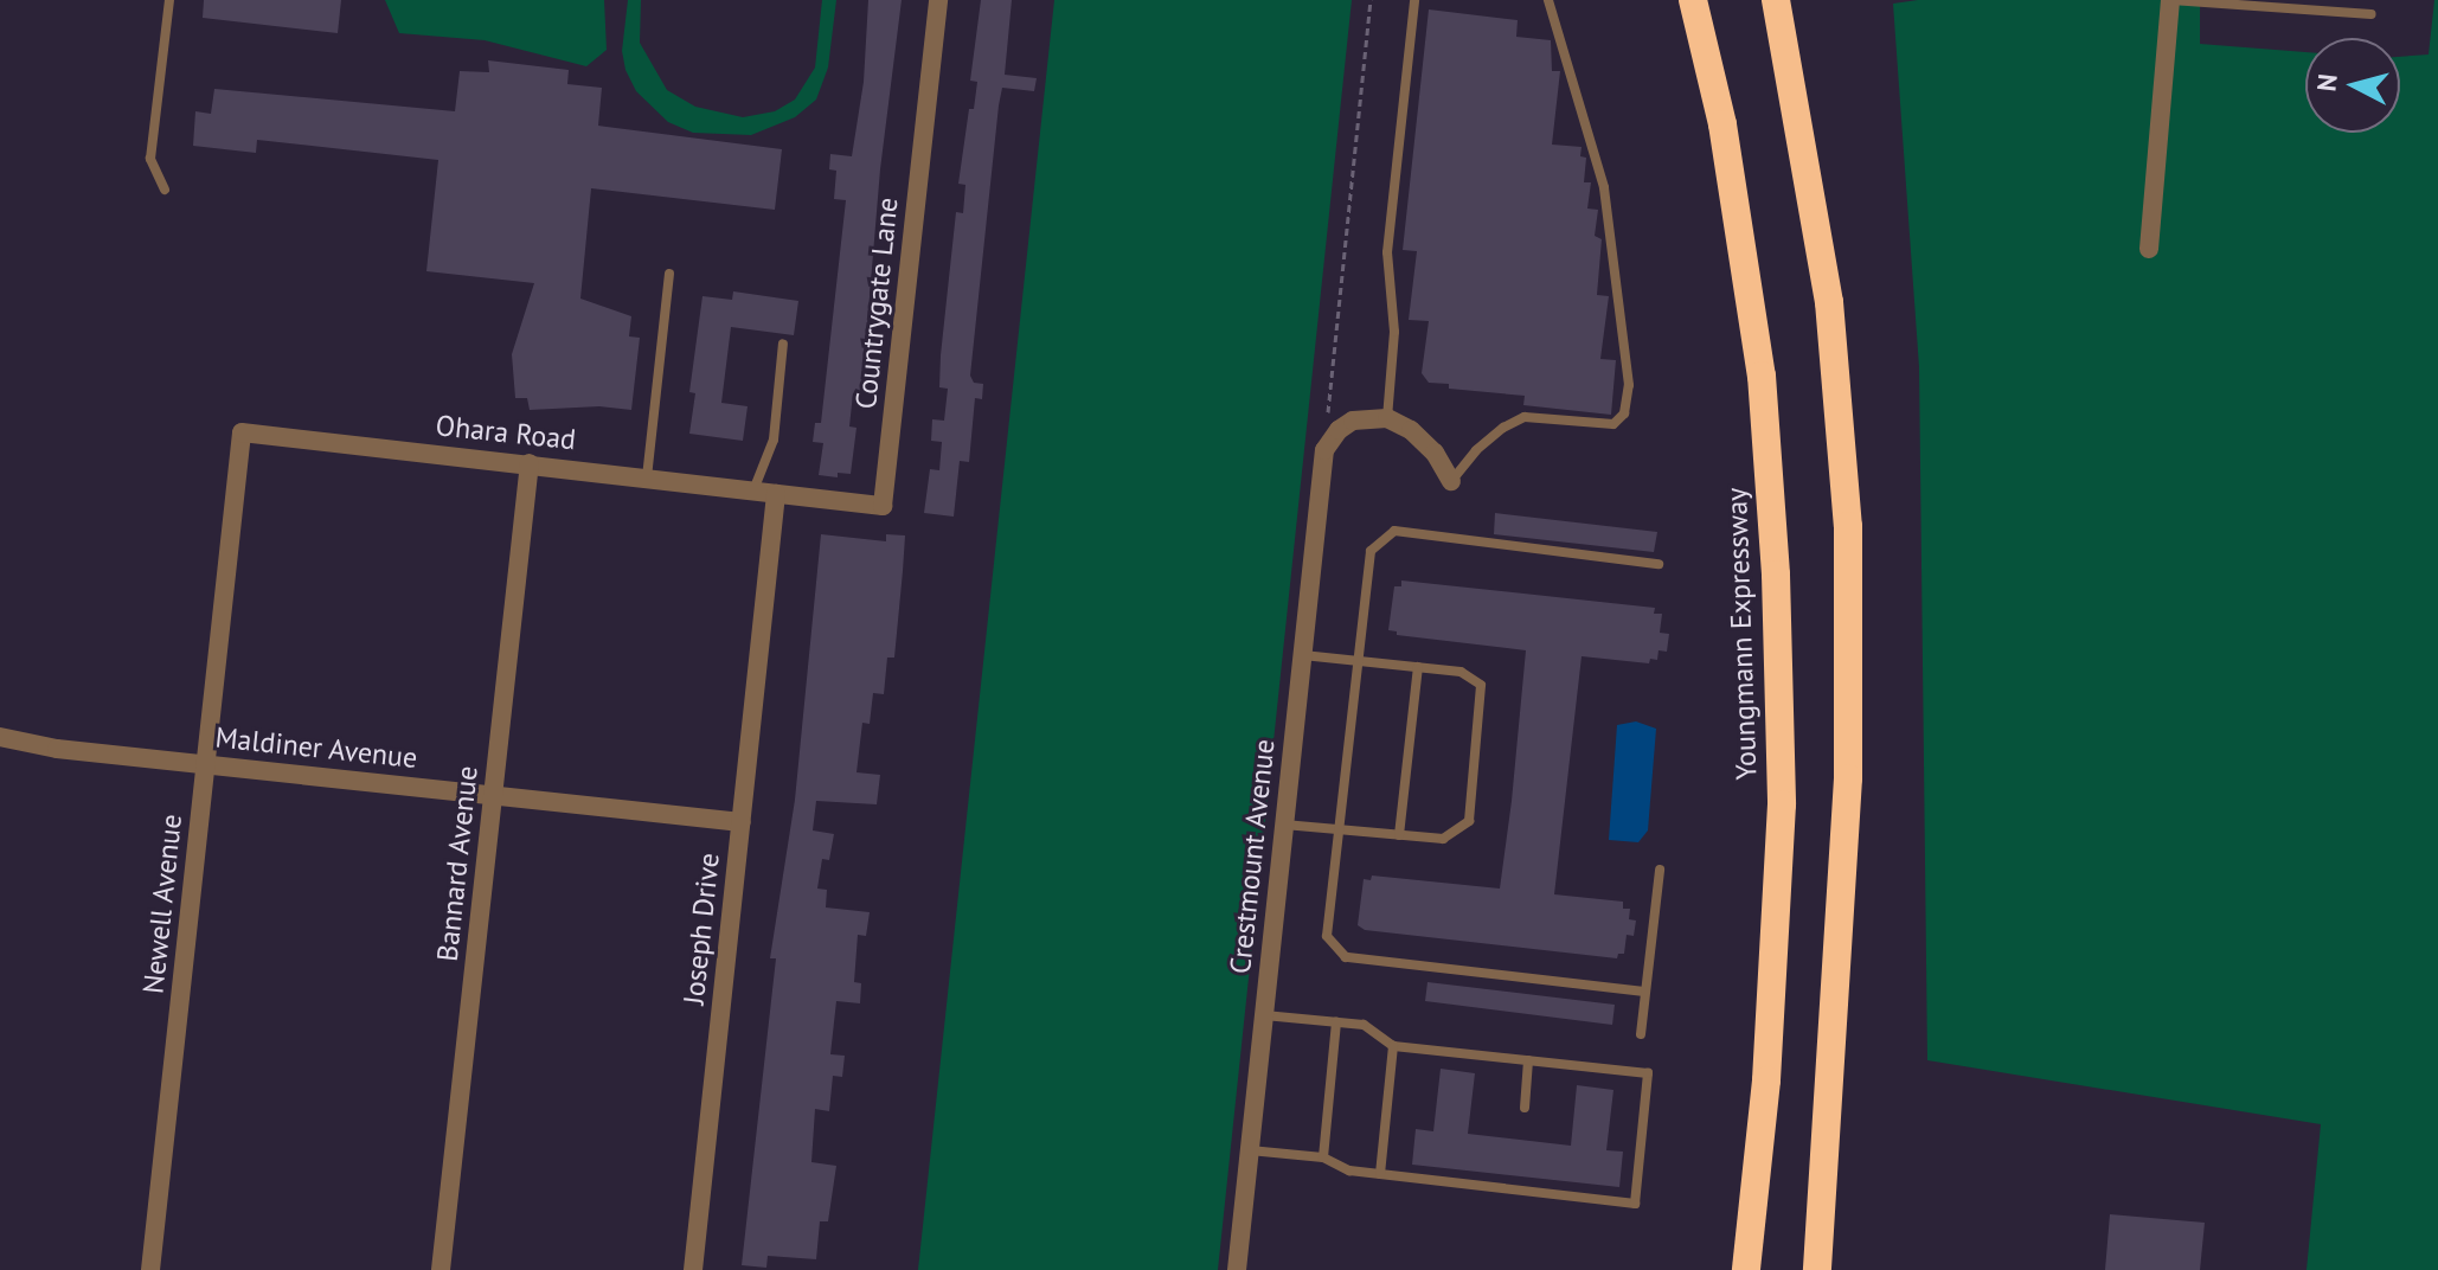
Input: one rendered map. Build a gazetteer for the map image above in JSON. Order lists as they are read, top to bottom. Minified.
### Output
{"streets":{"highway":["Youngmann Expressway"],"street":["Countrygate Lane","Ohara Road","Maldiner Avenue","Crestmount Avenue","Bannard Avenue","Newell Avenue","Joseph Drive"]},"crossings":[["Countrygate Lane","Ohara Road"],["Countrygate Lane","Joseph Drive"],["Ohara Road","Bannard Avenue"],["Ohara Road","Newell Avenue"],["Ohara Road","Joseph Drive"],["Maldiner Avenue","Bannard Avenue"],["Maldiner Avenue","Newell Avenue"],["Maldiner Avenue","Joseph Drive"]],"north":"left"}
